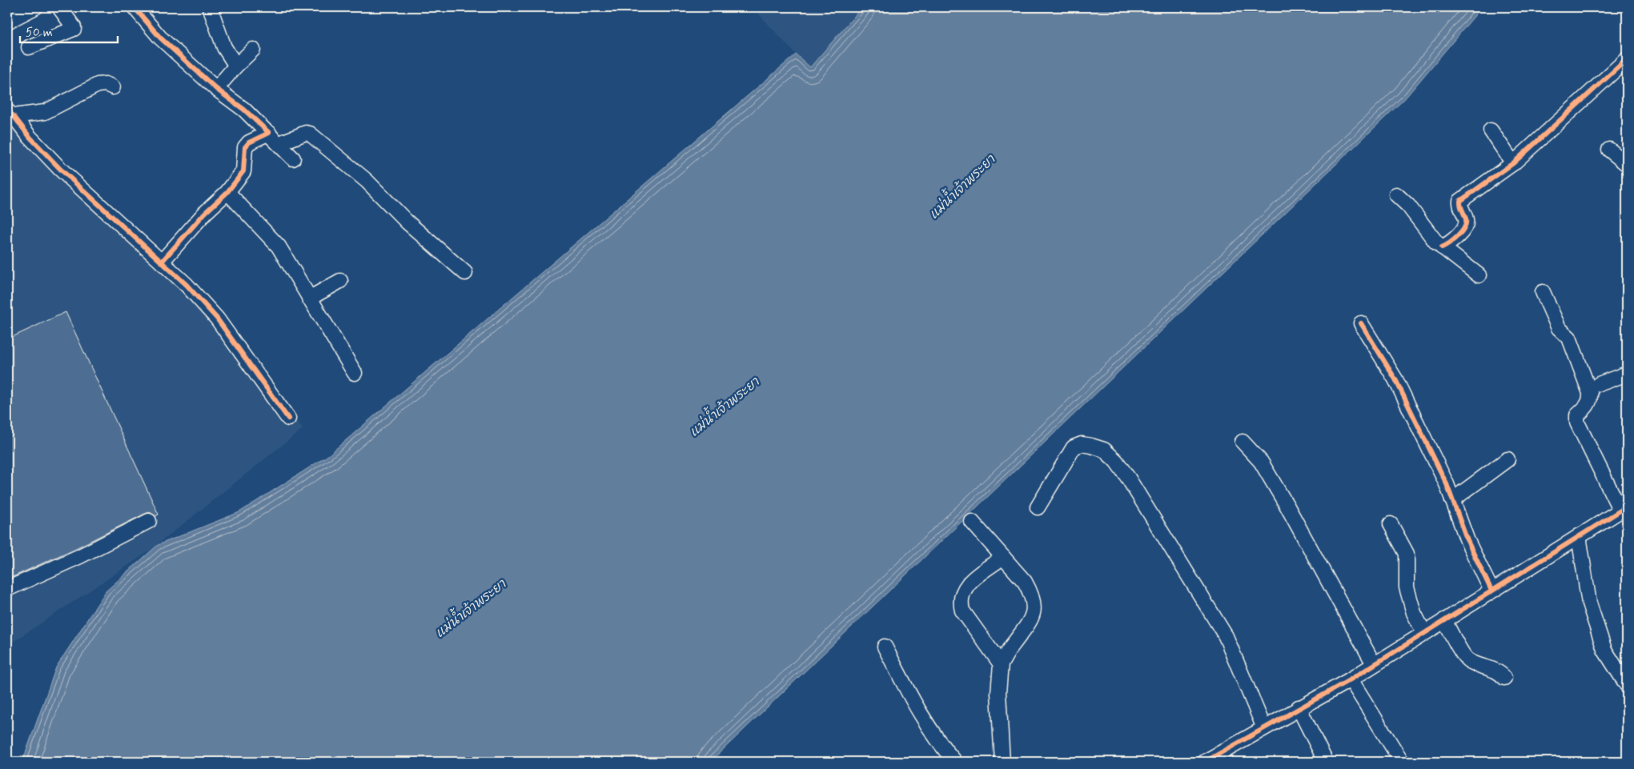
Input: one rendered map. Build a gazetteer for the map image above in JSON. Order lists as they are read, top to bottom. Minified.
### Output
{"water":["แม่น้ำเจ้าพระยา"],"scale_bar":"50 m"}
